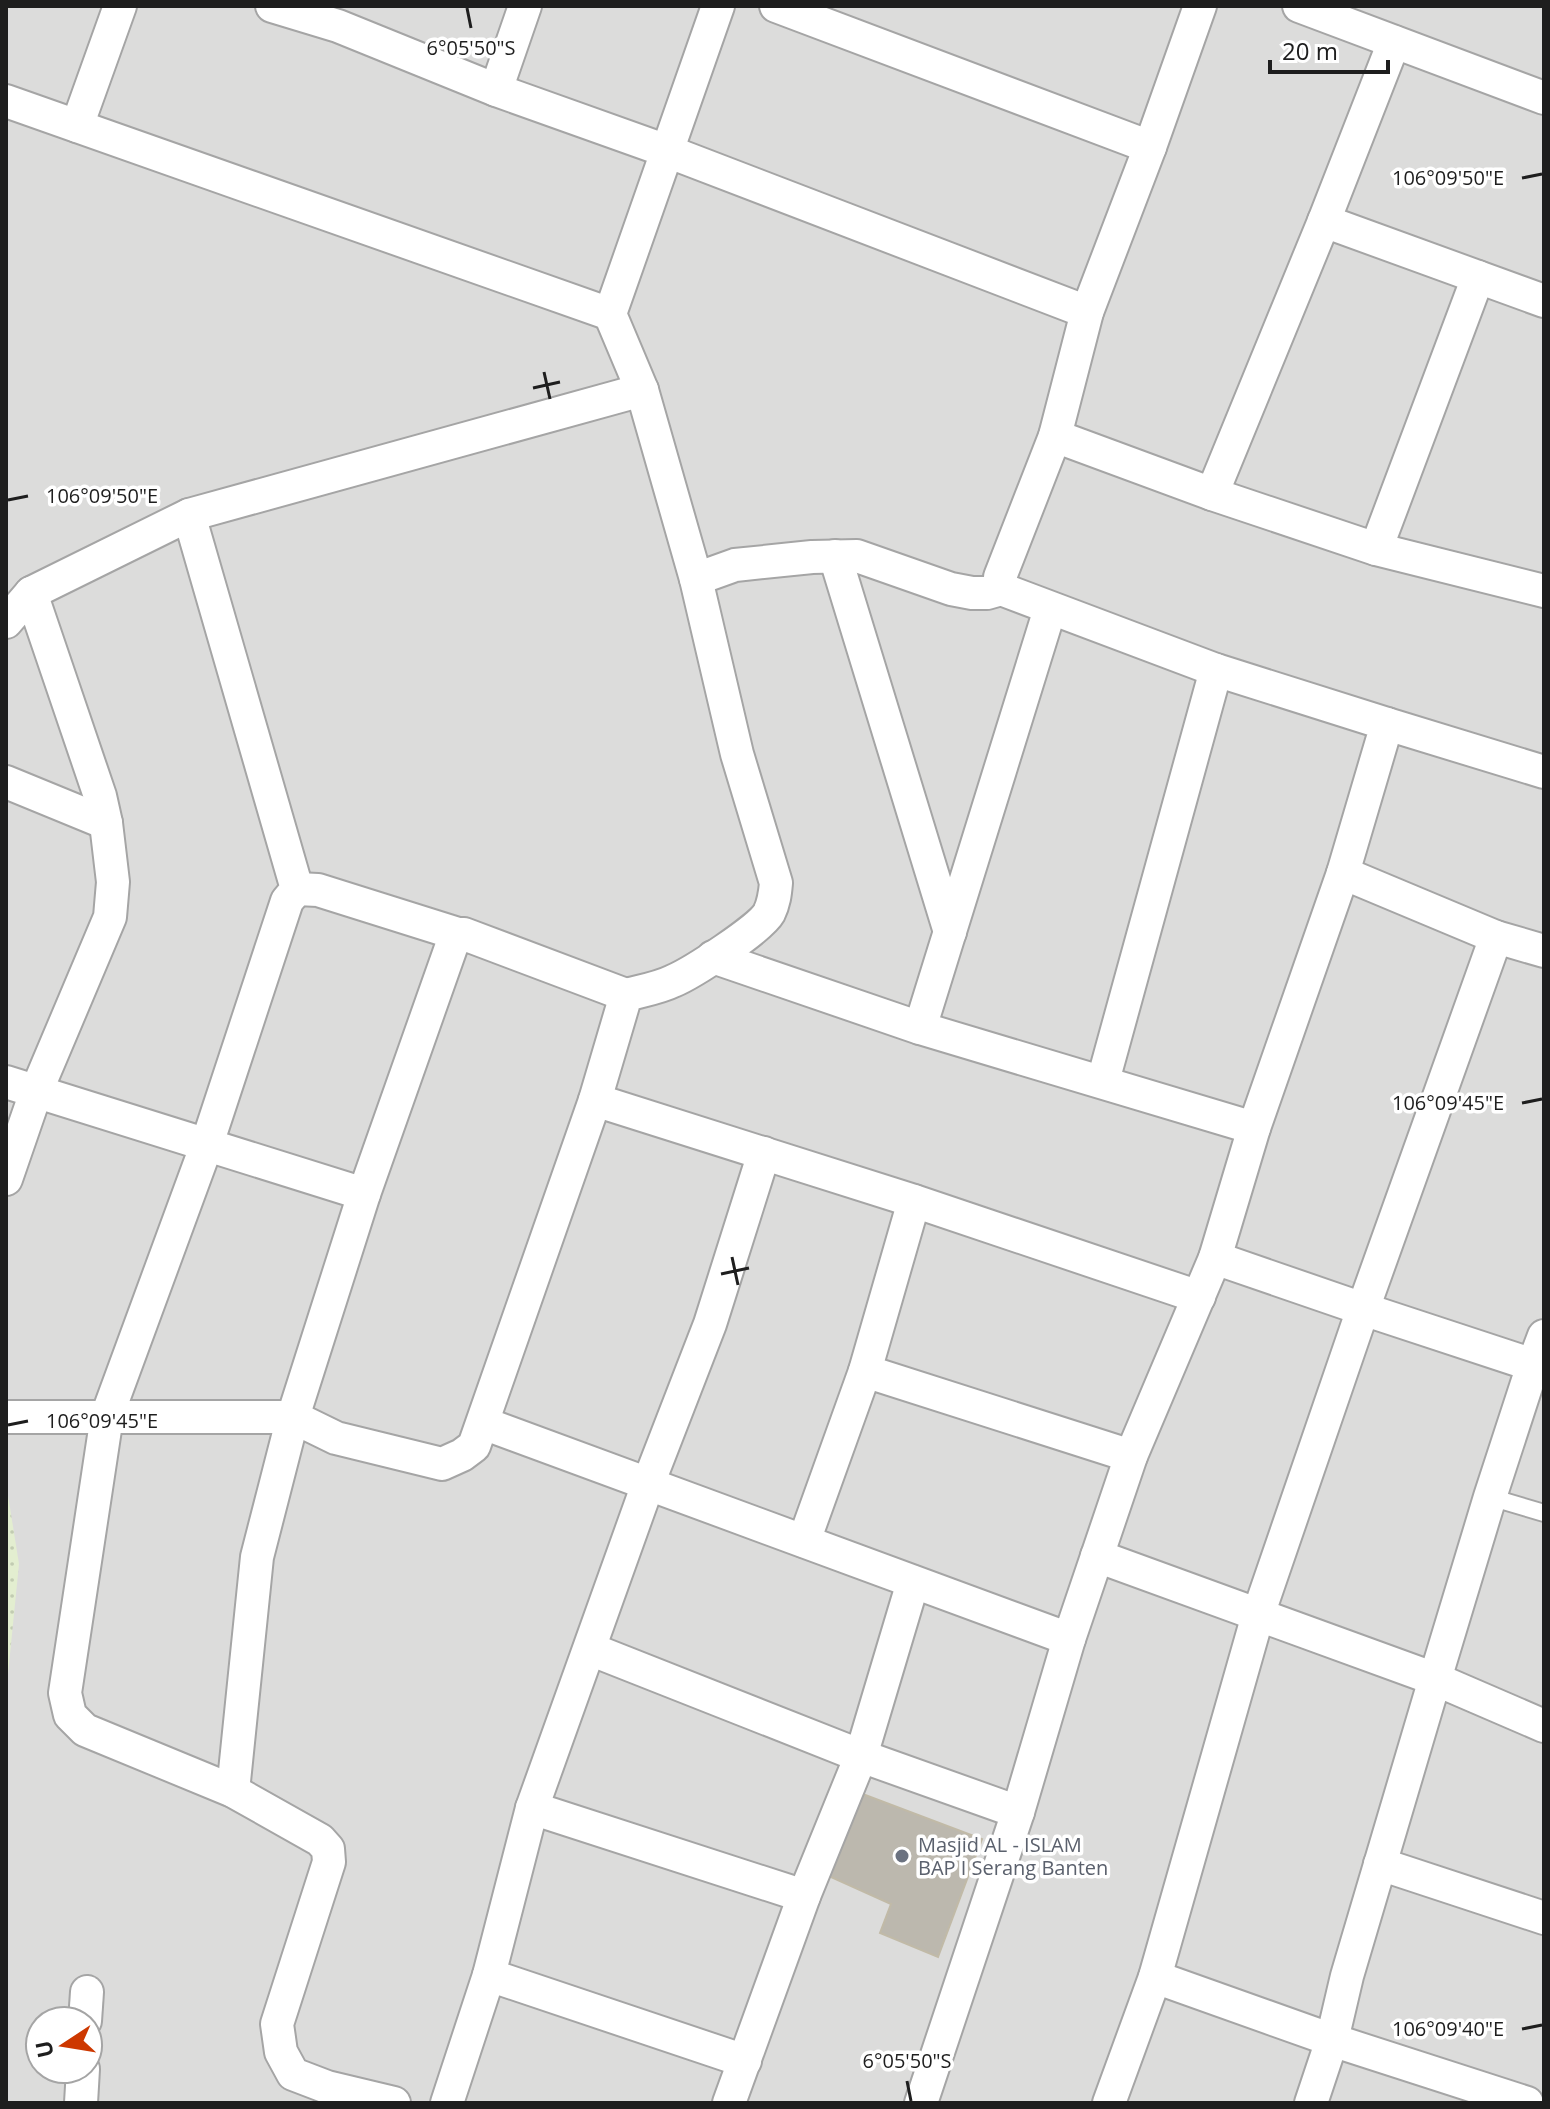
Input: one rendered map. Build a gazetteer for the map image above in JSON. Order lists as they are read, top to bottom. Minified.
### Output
{"places":["Masjid AL - ISLAM BAP I Serang Banten"],"scale_bar":"20 m","north":"left","coordinates":["6°05'50\"S","106°09'50\"E","106°09'45\"E","106°09'40\"E"]}
